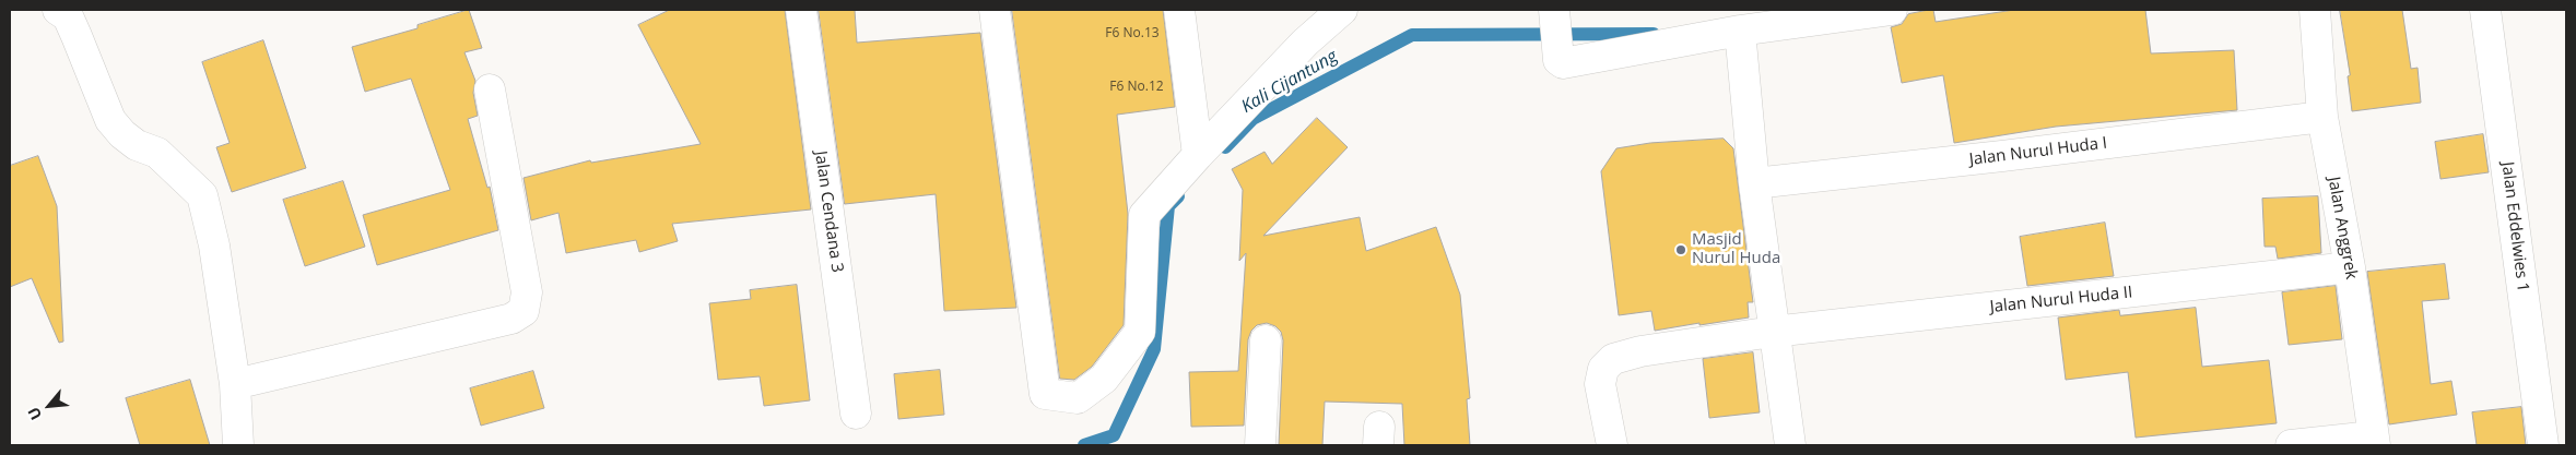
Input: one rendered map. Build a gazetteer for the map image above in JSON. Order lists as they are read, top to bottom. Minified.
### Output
{"streets":{"street":["Jalan Nurul Huda I","Jalan Cendana 3","Jalan Eddelwies 1","Jalan Anggrek","Jalan Nurul Huda II"]},"crossings":[["Jalan Nurul Huda I","Jalan Anggrek"],["Jalan Anggrek","Jalan Nurul Huda II"]],"water":["Kali Cijantung"],"places":["Masjid Nurul Huda"],"house_numbers":["F6 No.13","F6 No.12"],"north":"bottom left"}
